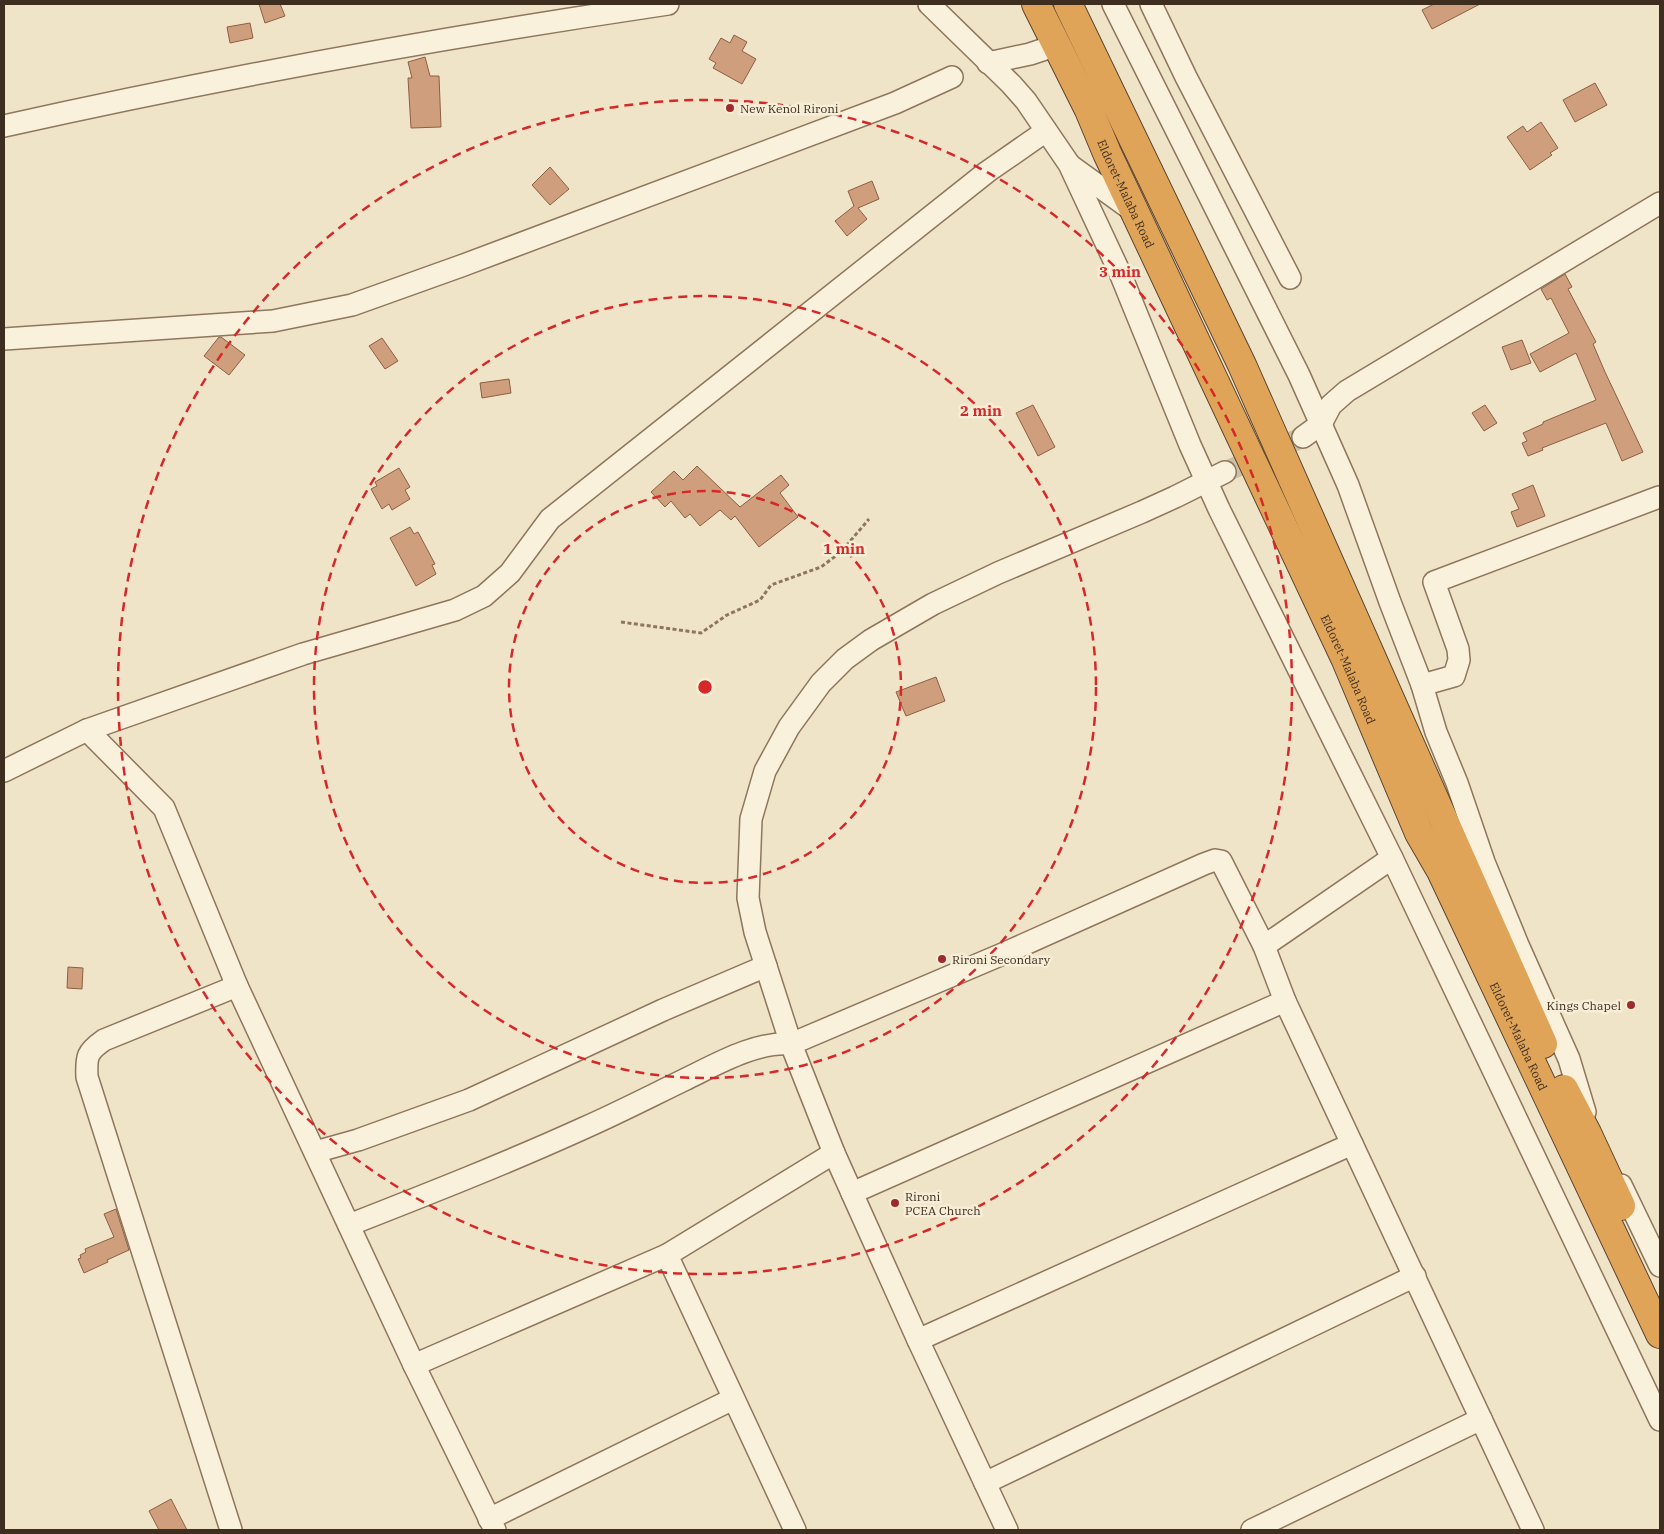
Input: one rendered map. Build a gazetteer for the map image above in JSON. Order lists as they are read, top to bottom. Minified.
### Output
{"streets":{"highway":["Eldoret-Malaba Road"]},"places":["New Kenol Rironi","Rironi Secondary","Kings Chapel","Rironi PCEA Church"],"rings":["3 min","2 min","1 min"]}
